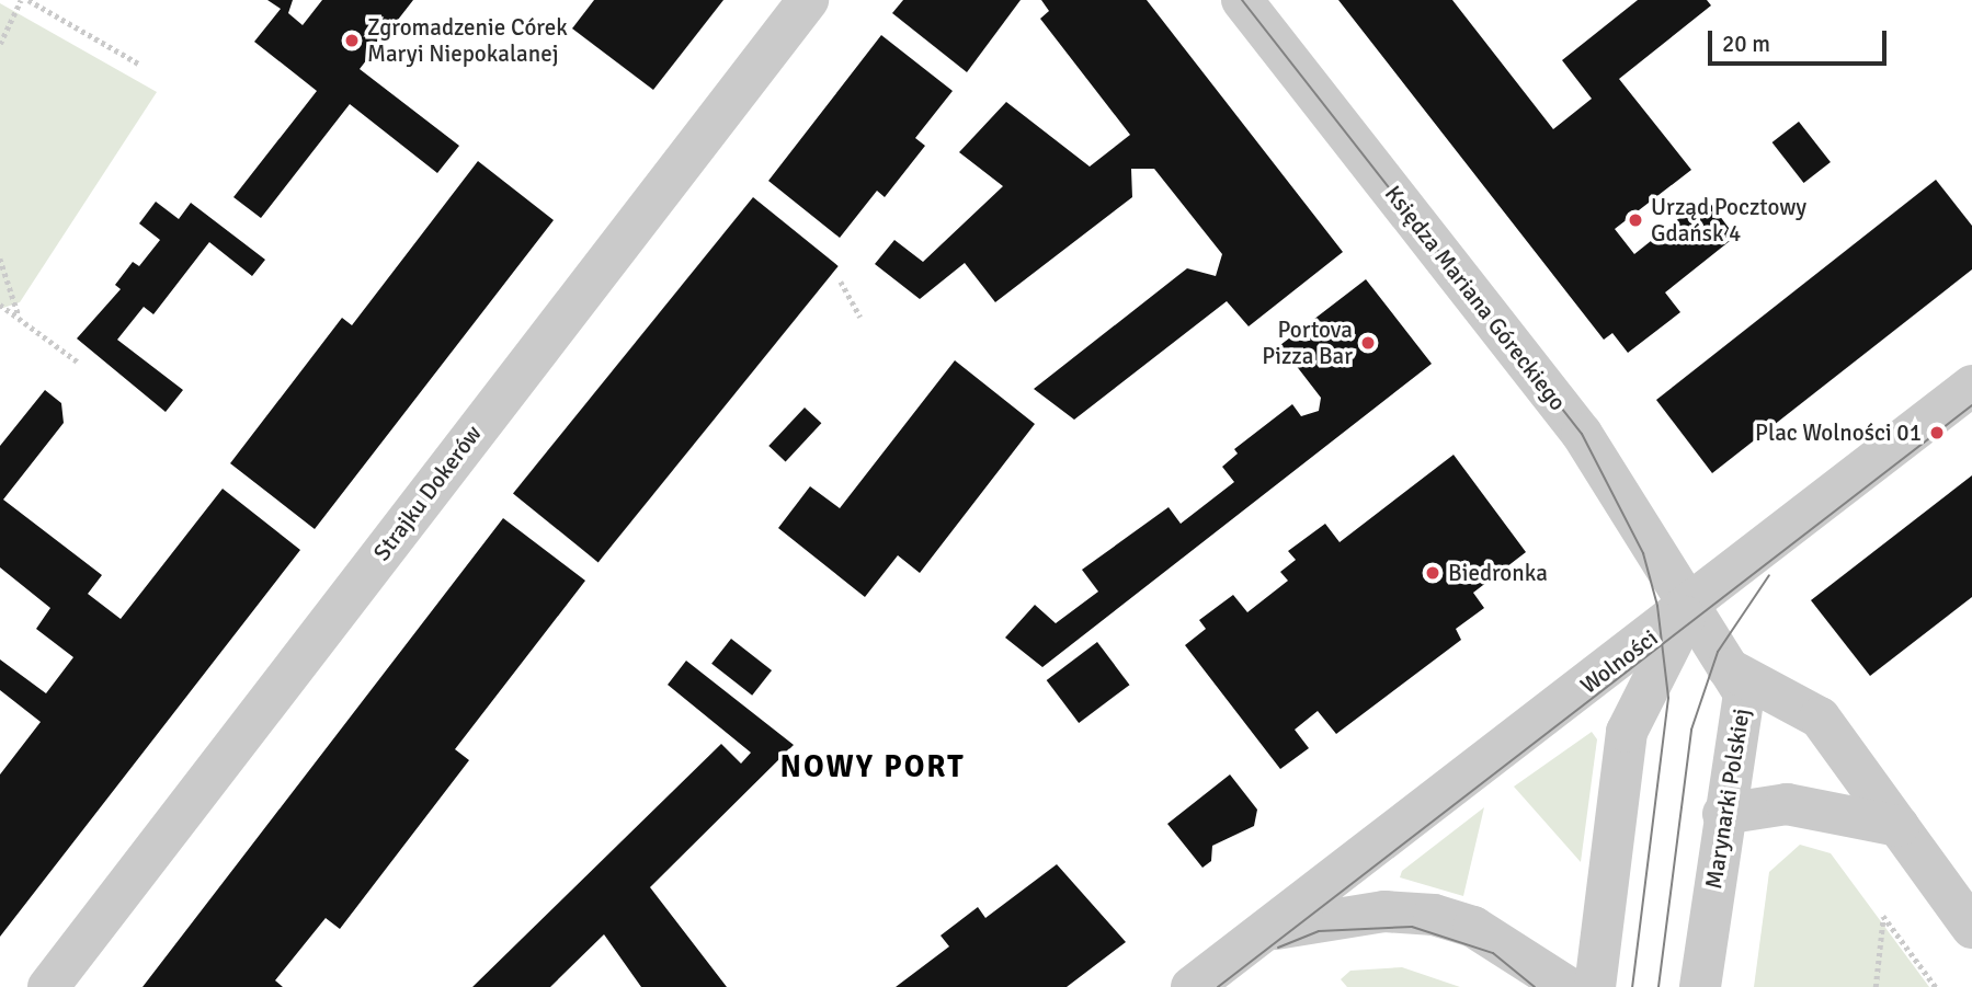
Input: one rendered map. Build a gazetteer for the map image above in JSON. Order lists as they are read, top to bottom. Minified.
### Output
{"streets":{"street":["Księdza Mariana Góreckiego","Strajku Dokerów","Wolności","Marynarki Polskiej"]},"crossings":[["Księdza Mariana Góreckiego","Wolności"],["Księdza Mariana Góreckiego","Marynarki Polskiej"],["Wolności","Marynarki Polskiej"]],"districts":["NOWY PORT"],"places":["Zgromadzenie Córek Maryi Niepokalanej","Urząd Pocztowy Gdańsk 4","Portova Pizza Bar","Plac Wolności 01","Biedronka"],"scale_bar":"20 m"}
